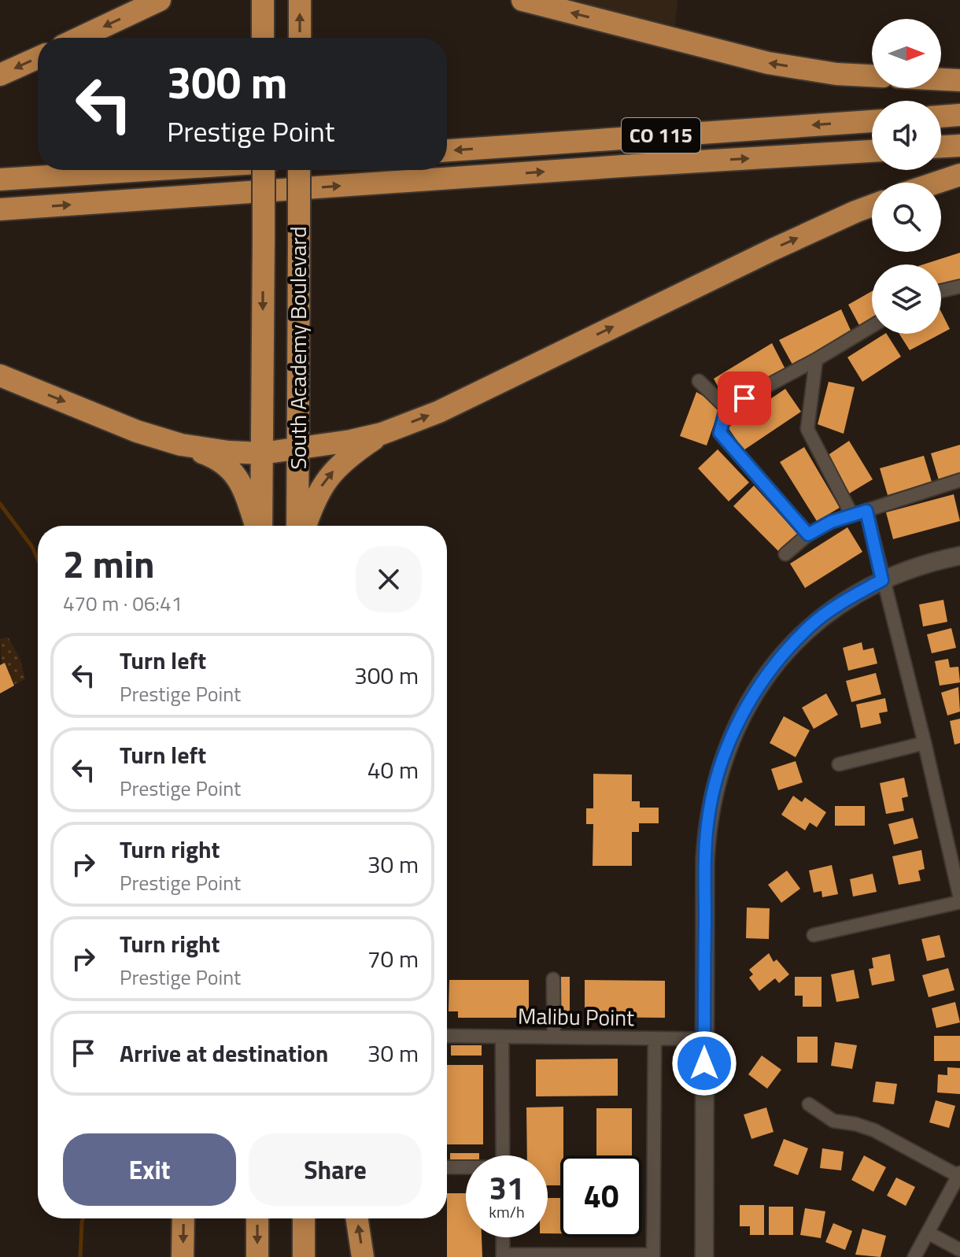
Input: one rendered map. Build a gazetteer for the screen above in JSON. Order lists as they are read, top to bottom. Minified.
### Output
{"streets":{"highway":["CO 115","South Academy Boulevard"],"street":["Malibu Point"]},"north":"right","page":{"turn":["300 m","Prestige Point"],"heading":["2 min","470 m · 06:41"],"list":[{"name":"Turn left","note":"Prestige Point","value":"300 m"},{"name":"Turn left","note":"Prestige Point","value":"40 m"},{"name":"Turn right","note":"Prestige Point","value":"30 m"},{"name":"Turn right","note":"Prestige Point","value":"70 m"},{"name":"Arrive at destination","value":"30 m"}],"buttons":["Exit","Share"],"speed":"31 km/h","limit":"40"}}
